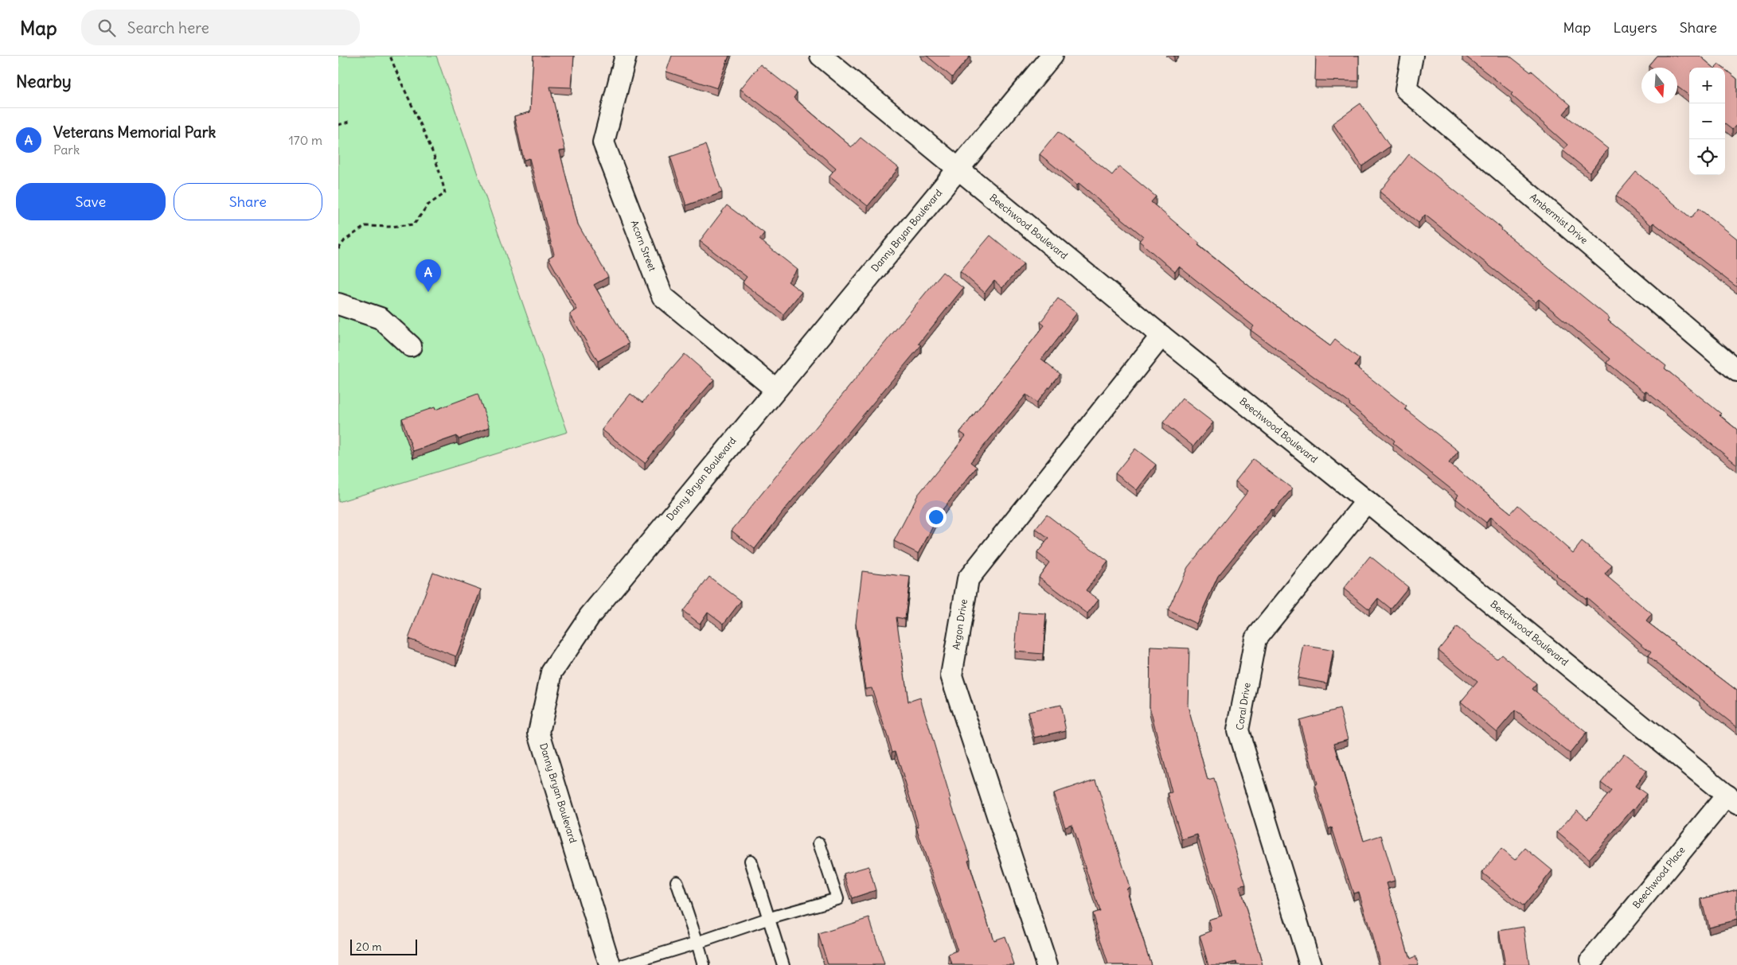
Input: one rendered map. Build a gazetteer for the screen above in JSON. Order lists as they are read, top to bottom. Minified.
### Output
{"streets":{"street":["Ambermist Drive","Beechwood Boulevard","Danny Bryan Boulevard","Acorn Street","Argon Drive","Coral Drive","Beechwood Place"]},"crossings":[["Beechwood Boulevard","Danny Bryan Boulevard"],["Beechwood Boulevard","Argon Drive"],["Beechwood Boulevard","Coral Drive"],["Beechwood Boulevard","Beechwood Place"],["Danny Bryan Boulevard","Acorn Street"]],"scale_bar":"20 m","north":"bottom","page":{"header":"Map","search":"Search here","nav":["Map","Layers","Share"],"heading":"Nearby","map_buttons":["+","−"],"list":[{"mark":"A","name":"Veterans Memorial Park","note":"Park","value":"170 m"}],"buttons":["Save","Share"],"pins":"A","scale":"20 m"}}
